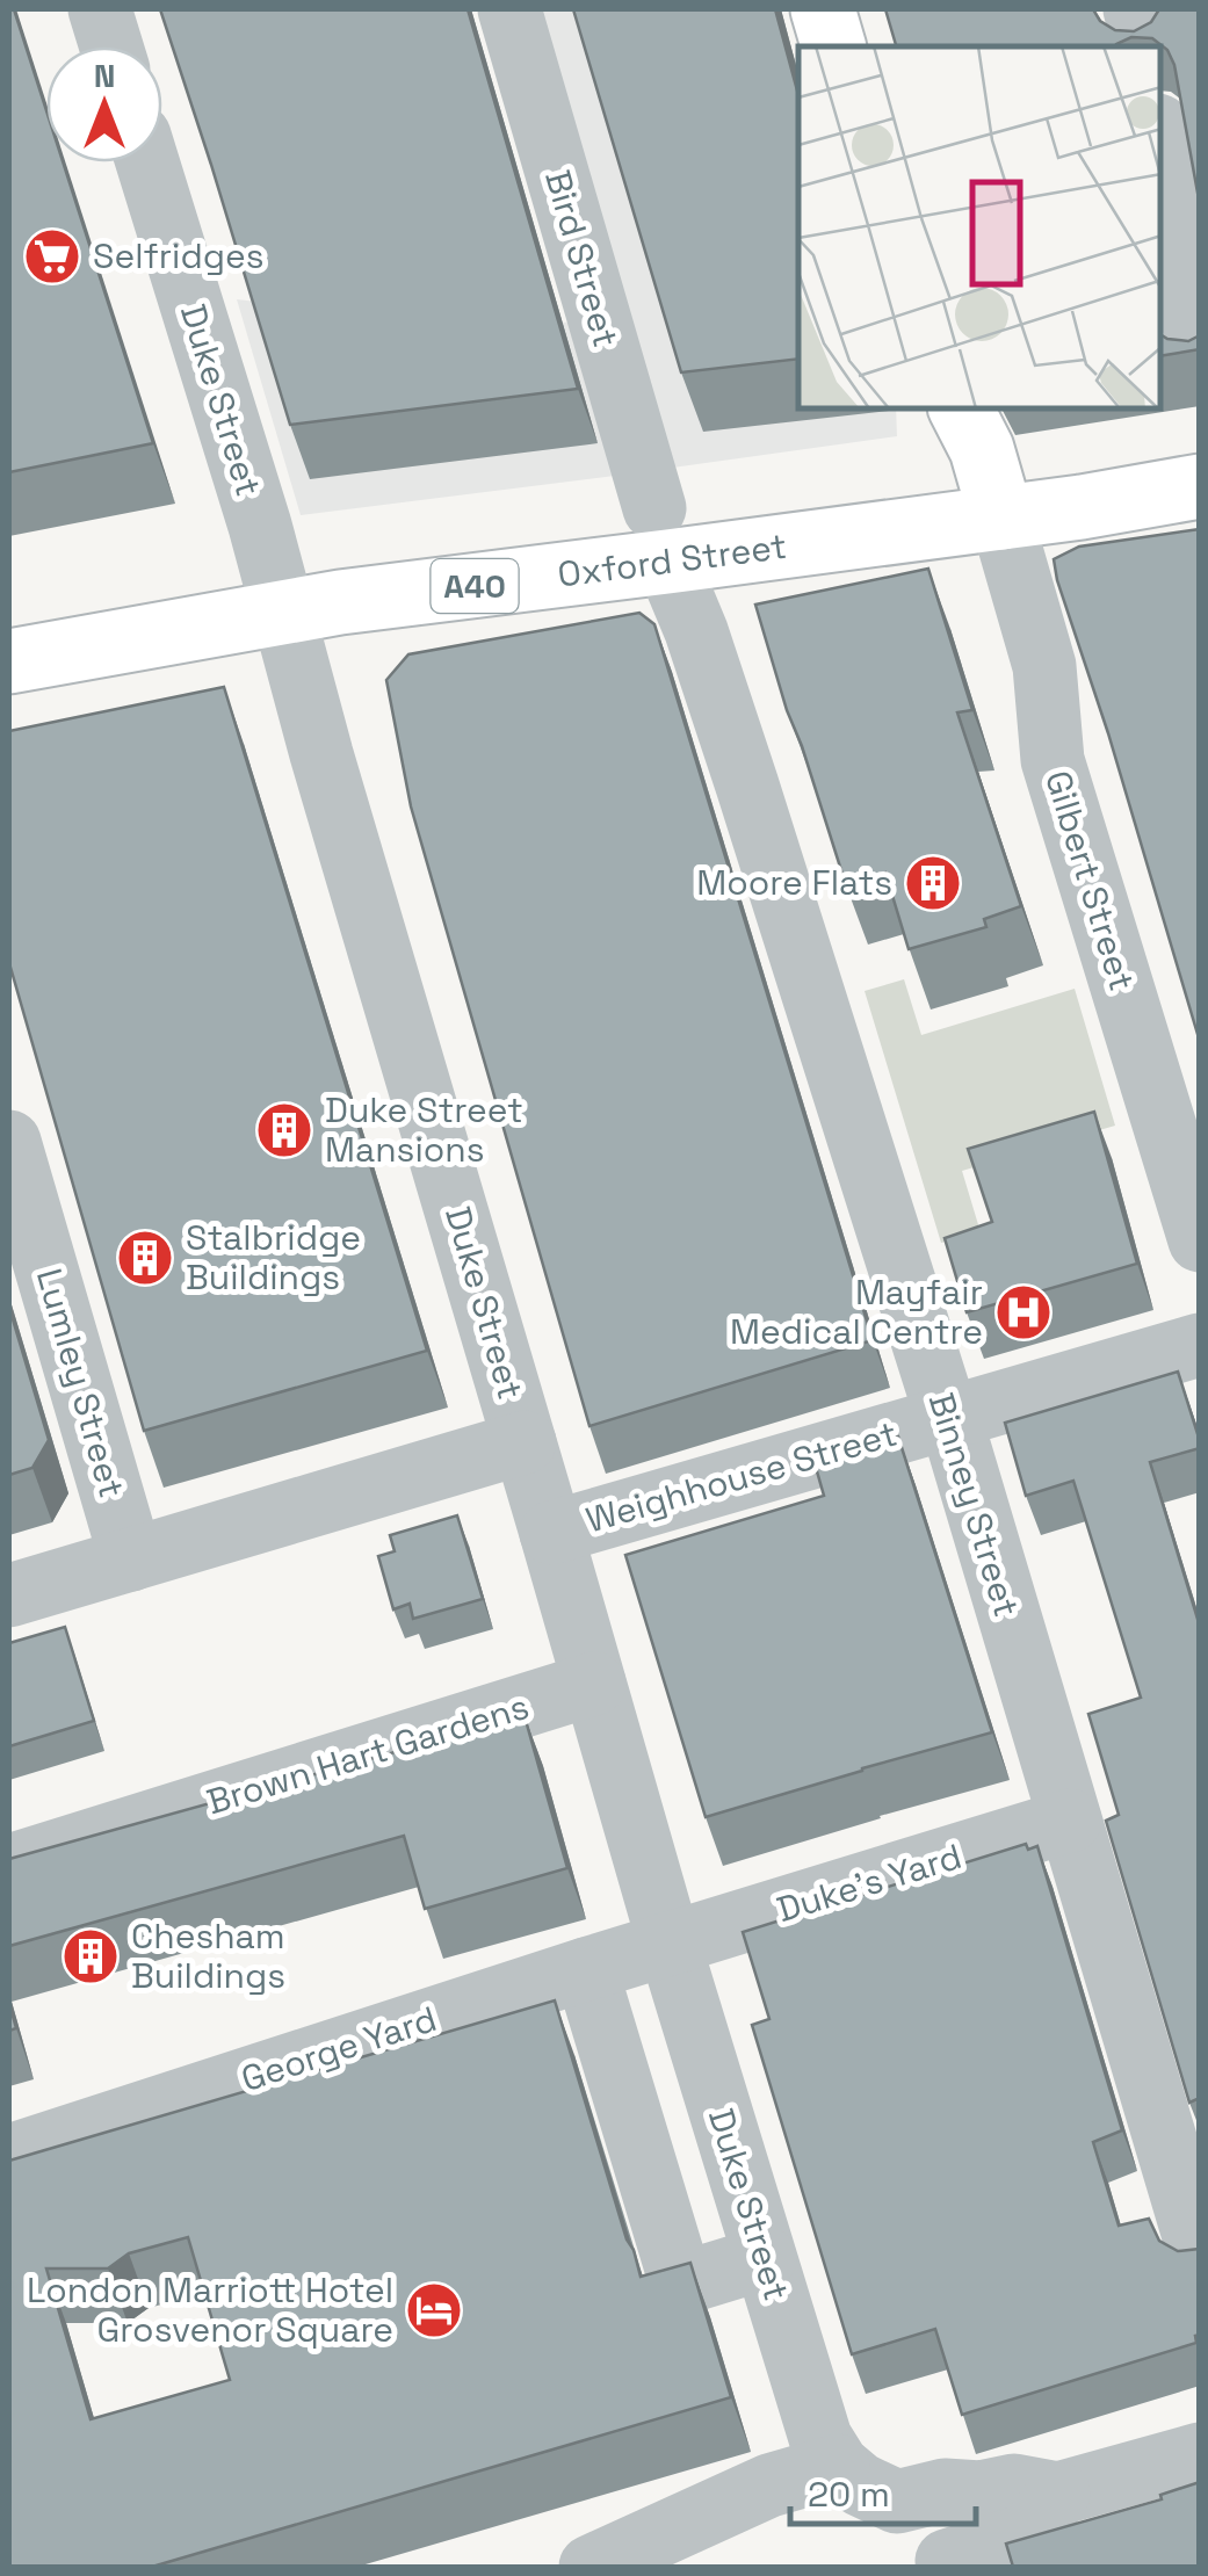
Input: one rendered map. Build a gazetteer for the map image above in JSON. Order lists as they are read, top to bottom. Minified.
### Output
{"streets":{"main road":["Oxford Street","A40"],"street":["Bird Street","Duke Street","Gilbert Street","Lumley Street","Weighhouse Street","Binney Street","Brown Hart Gardens","Duke's Yard","George Yard"]},"crossings":[["Bird Street","Oxford Street"],["Bird Street","Binney Street"],["Duke Street","Oxford Street"],["Duke Street","Weighhouse Street"],["Duke Street","Brown Hart Gardens"],["Duke Street","Duke's Yard"],["Duke Street","George Yard"],["Oxford Street","Gilbert Street"],["Oxford Street","Binney Street"],["Weighhouse Street","Binney Street"],["Binney Street","Duke's Yard"],["Duke's Yard","George Yard"]],"places":{"supermarket":["Selfridges"],"building":["Moore Flats","Duke Street Mansions","Stalbridge Buildings","Chesham Buildings"],"hospital":["Mayfair Medical Centre"],"hotel":["London Marriott Hotel Grosvenor Square"]},"scale_bar":"20 m","north":"top"}
